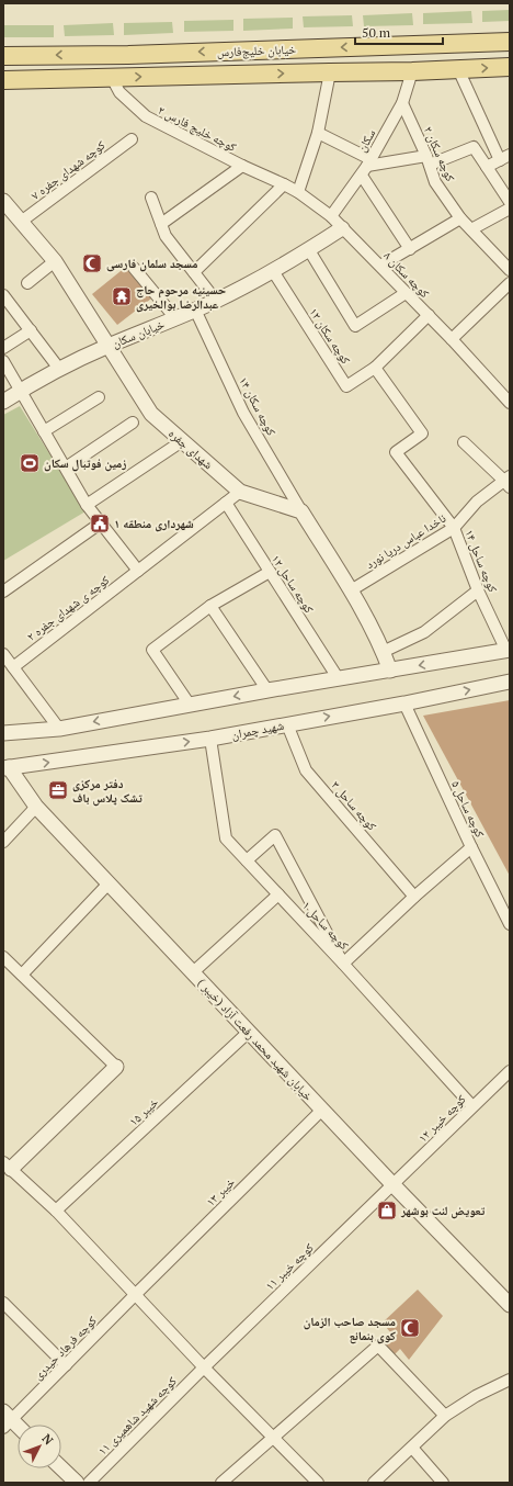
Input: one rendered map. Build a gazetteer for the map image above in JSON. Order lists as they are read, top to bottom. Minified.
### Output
{"streets":{"main road":["خیابان خلیج‌فارس"],"street":["کوچه خلیج فارس ۲","سکان","کوچه سکان ۲","کوچه شهدای جفره ۷","کوچه سکان ۸","خیابان سکان","کوچه سکان ۱۲","کوچه سکان ۱۴","شهدای جفره","ناخدا عباس دریا نورد","کوچه ساحل ۱۴","کوچه ساحل ۱۲","کوچه ی شهدای جفره ۲","شهید چمران","کوچه ساحل ۳","کوچه ساحل ۵","کوچه ساحل ۱","( خیبر) خیابان شهید محمد رفعت آزاد","خیبر ۱۵","کوچه خیبر ۱۲","خیبر ۱۳","کوچه خیبر ۱۱","کوچه فرهاد حیدری","کوچه شهید شاهمیری ۱۱"]},"crossings":[["خیابان خلیج‌فارس","کوچه خلیج فارس ۲"],["خیابان خلیج‌فارس","سکان"],["کوچه خلیج فارس ۲","سکان"],["کوچه خلیج فارس ۲","کوچه سکان ۸"],["سکان","کوچه سکان ۲"],["سکان","کوچه سکان ۸"],["کوچه شهدای جفره ۷","شهدای جفره"],["کوچه سکان ۸","خیابان سکان"],["خیابان سکان","کوچه سکان ۱۲"],["خیابان سکان","کوچه سکان ۱۴"],["خیابان سکان","شهدای جفره"],["کوچه سکان ۱۲","کوچه ساحل ۱۴"],["کوچه سکان ۱۴","شهدای جفره"],["شهدای جفره","کوچه ی شهدای جفره ۲"],["ناخدا عباس دریا نورد","کوچه ساحل ۱۴"],["کوچه ساحل ۱۲","کوچه ی شهدای جفره ۲"],["شهید چمران","کوچه ساحل ۳"],["شهید چمران","کوچه ساحل ۵"],["شهید چمران","کوچه ساحل ۱"],["شهید چمران","( خیبر) خیابان شهید محمد رفعت آزاد"],["کوچه ساحل ۱","کوچه خیبر ۱۲"],["( خیبر) خیابان شهید محمد رفعت آزاد","خیبر ۱۵"],["( خیبر) خیابان شهید محمد رفعت آزاد","کوچه خیبر ۱۲"],["( خیبر) خیابان شهید محمد رفعت آزاد","خیبر ۱۳"],["( خیبر) خیابان شهید محمد رفعت آزاد","کوچه خیبر ۱۱"],["کوچه خیبر ۱۲","کوچه خیبر ۱۱"],["خیبر ۱۳","کوچه فرهاد حیدری"],["کوچه خیبر ۱۱","کوچه شهید شاهمیری ۱۱"]],"places":{"mosque":["مسجد سلمان فارسی","مسجد صاحب الزمان کوی بنمانع"],"temple":["حسینیه مرحوم حاج عبدالرضا بوالخیری"],"sports":["زمین فوتبال سکان"],"public building":["شهرداری منطقه ١"],"office":["دفتر مرکزی تشک پلاس باف"],"shop":["تعویض لنت بوشهر"]},"scale_bar":"50 m","north":"top right"}
